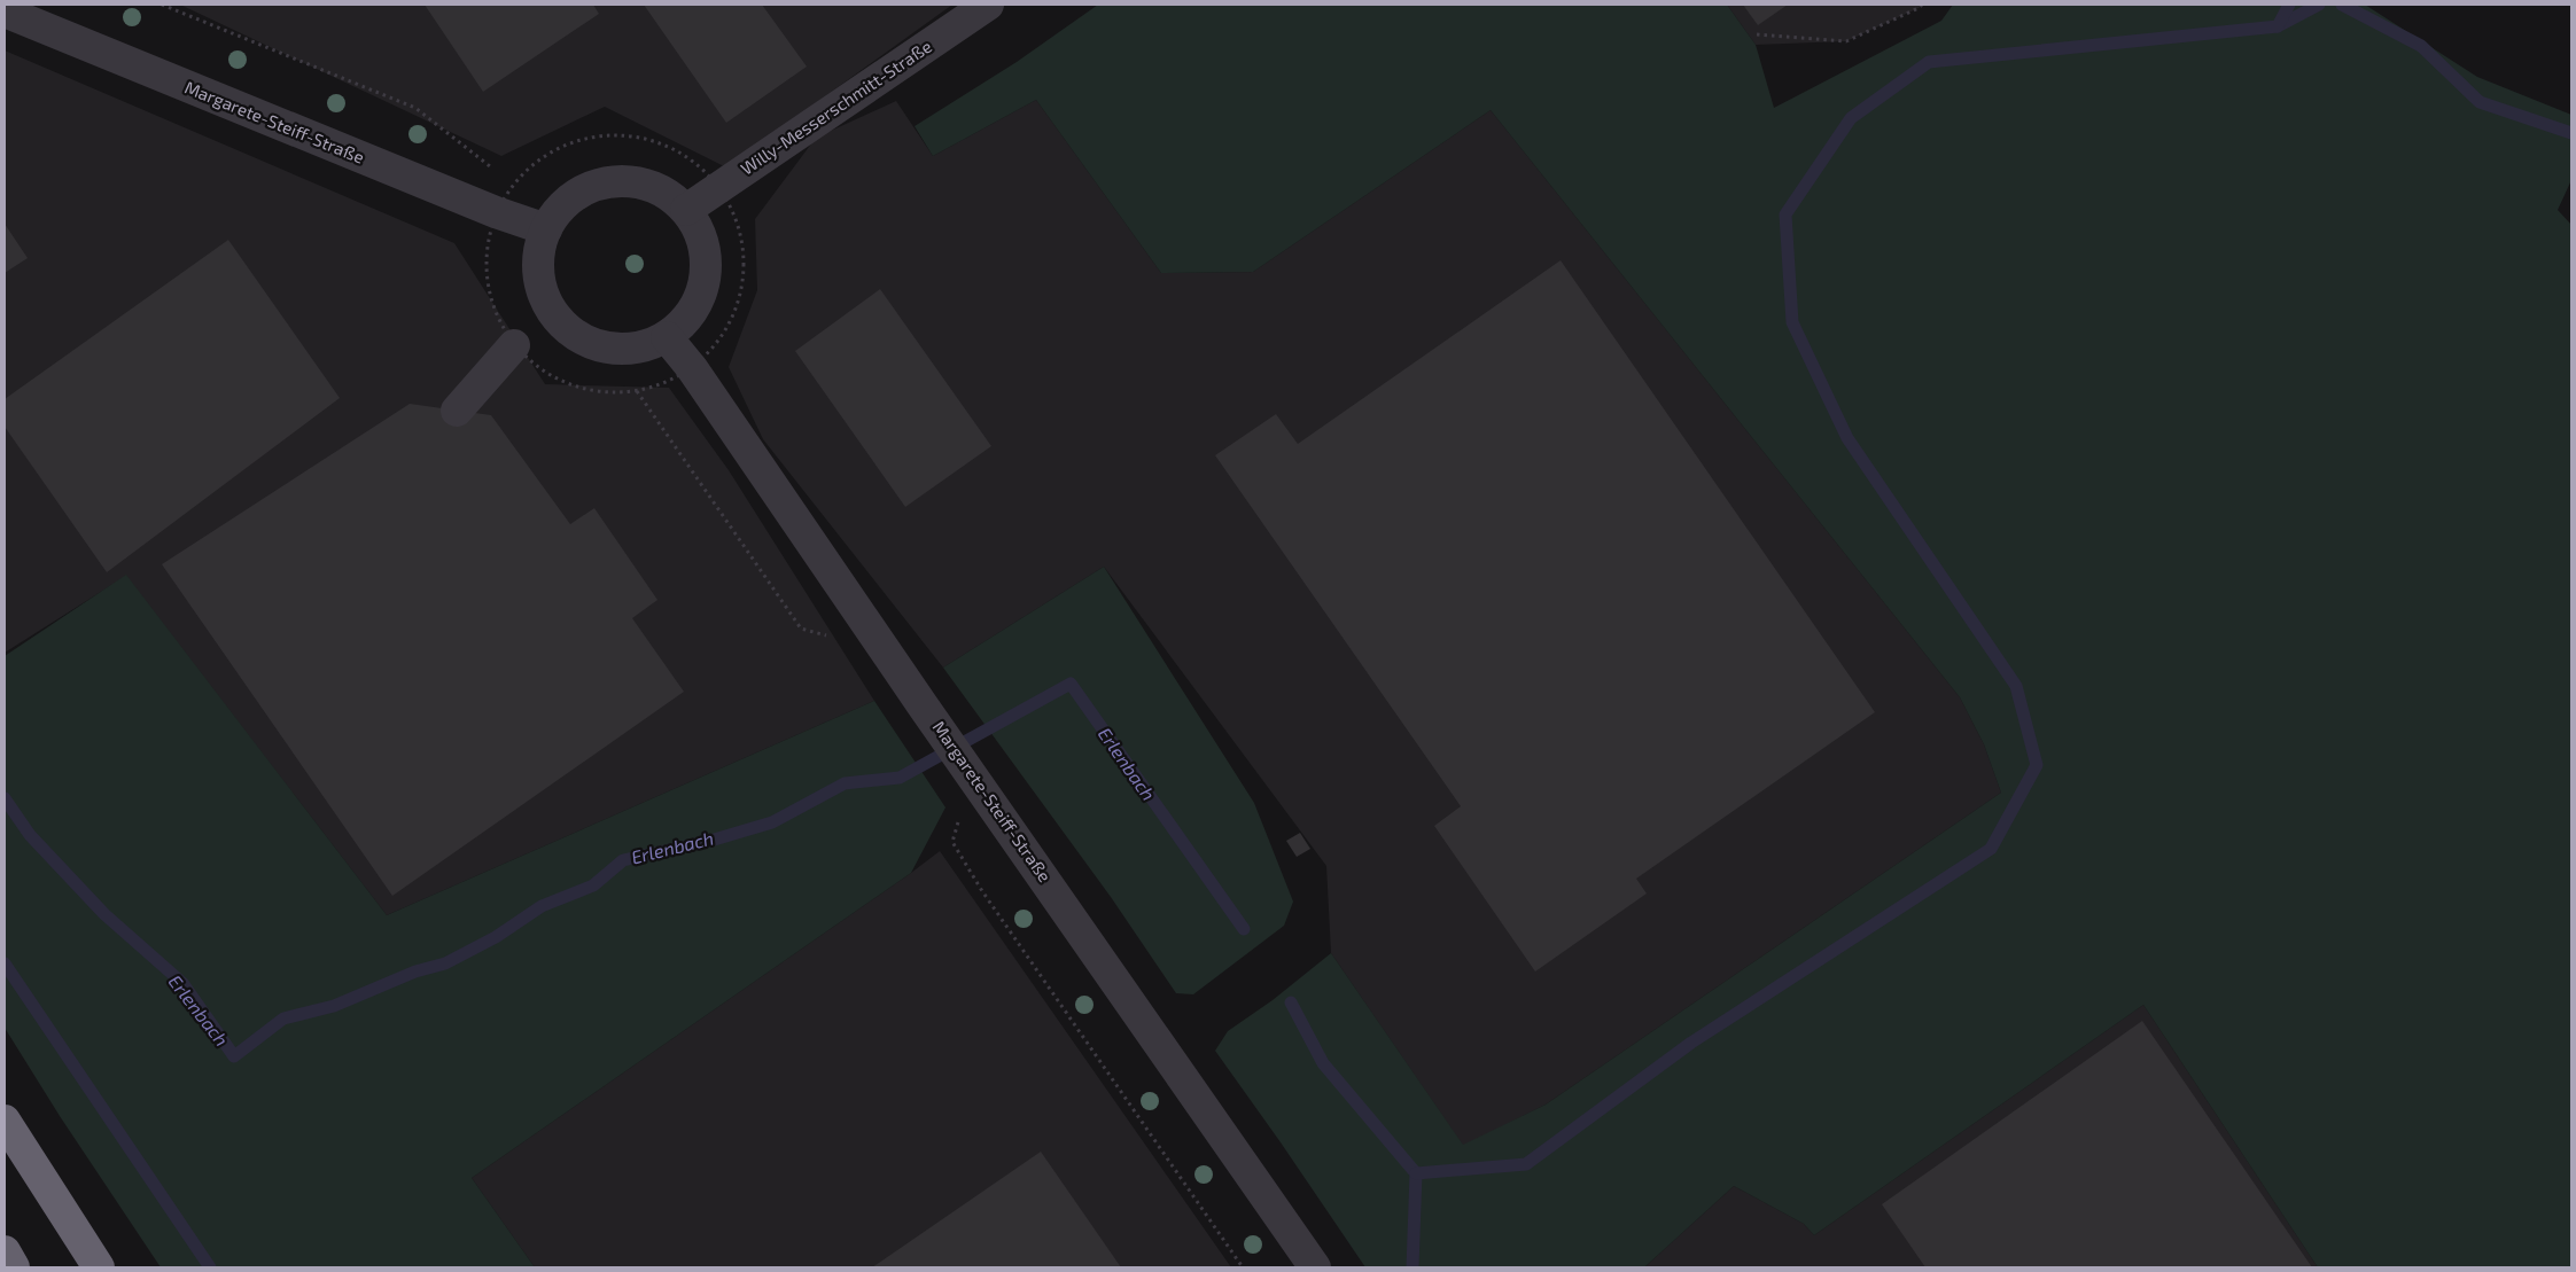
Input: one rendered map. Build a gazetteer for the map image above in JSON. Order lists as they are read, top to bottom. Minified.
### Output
{"streets":{"street":["Willy-Messerschmitt-Straße","Margarete-Steiff-Straße"]},"crossings":[["Willy-Messerschmitt-Straße","Margarete-Steiff-Straße"]],"water":["Erlenbach"]}
